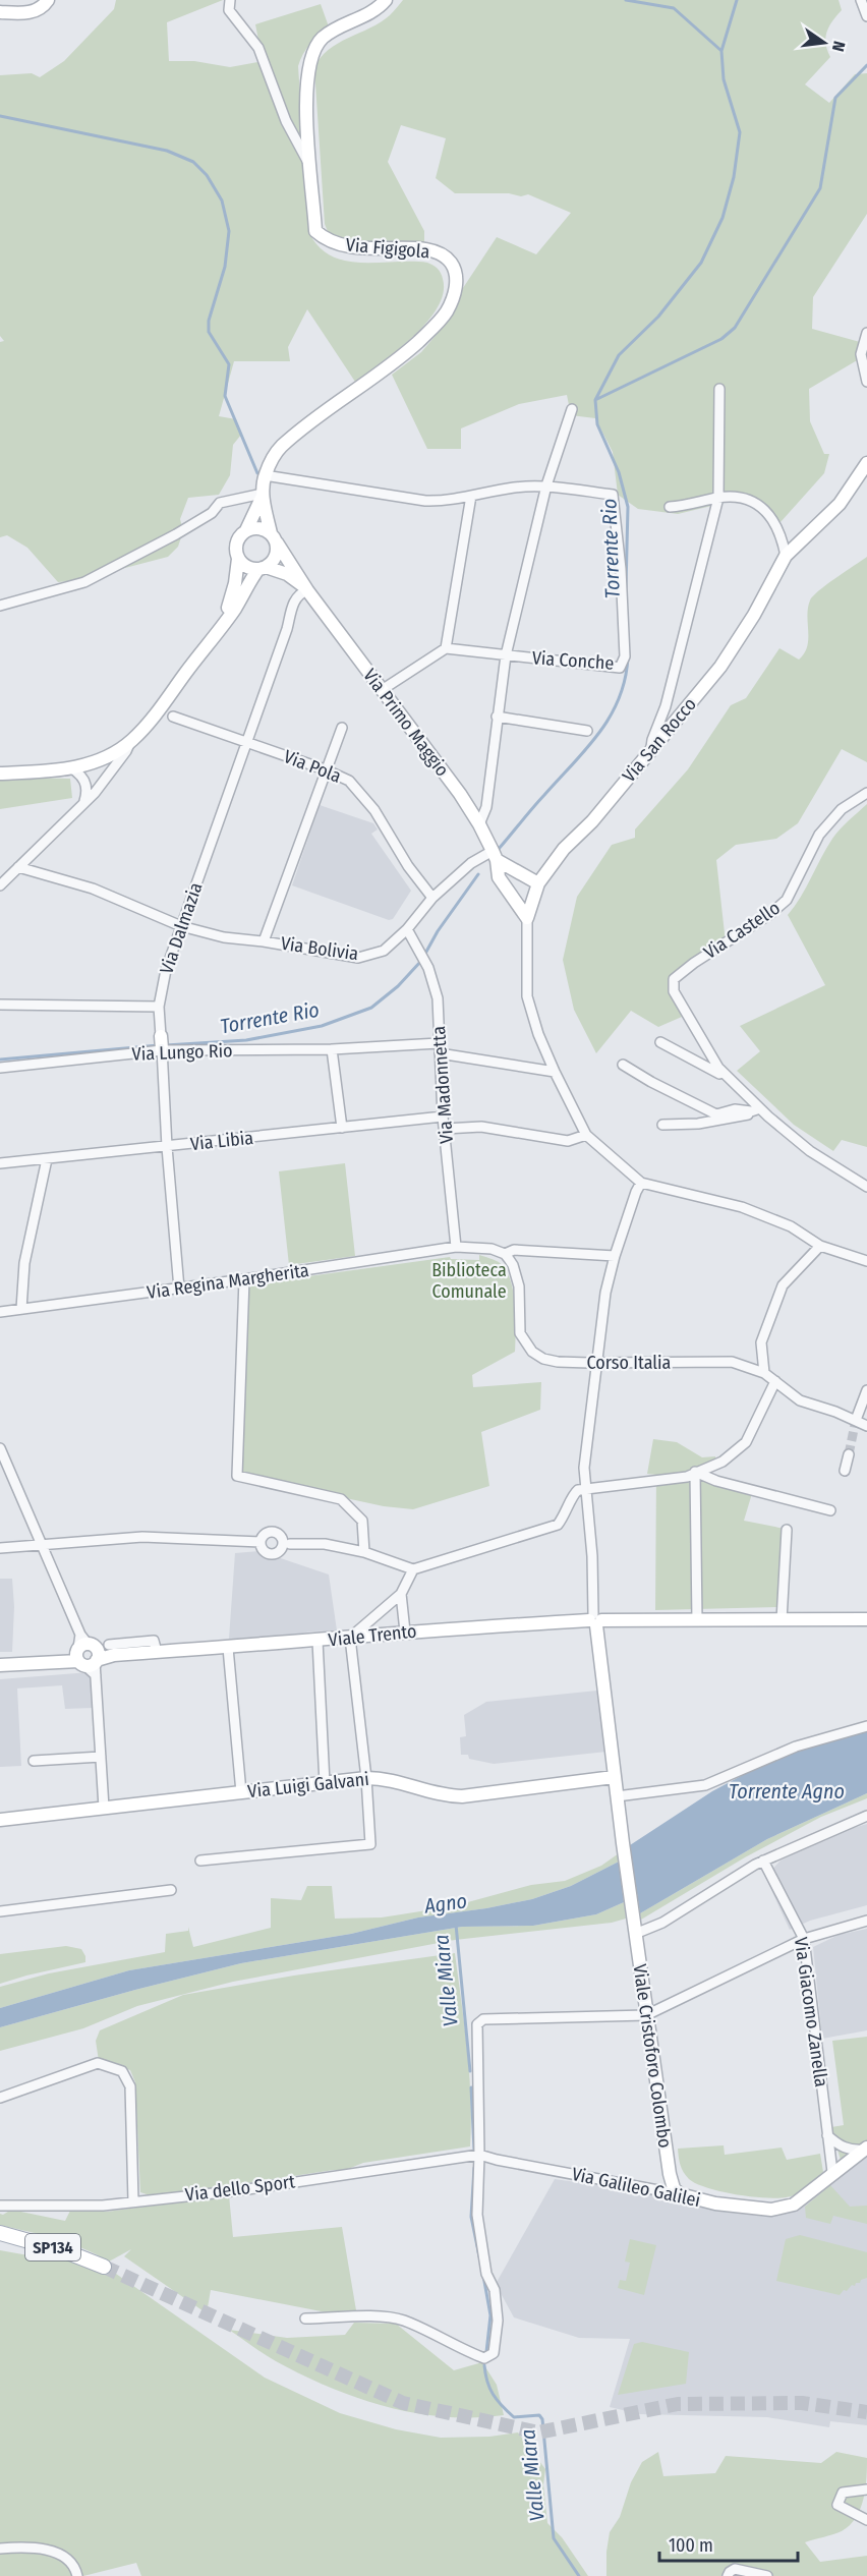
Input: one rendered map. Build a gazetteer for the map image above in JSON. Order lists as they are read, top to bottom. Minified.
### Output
{"streets":{"main road":["SP134"],"street":["Via Figigola","Via Conche","Via Primo Maggio","Via San Rocco","Via Pola","Via Dalmazia","Via Castello","Via Bolivia","Via Lungo Rio","Via Madonnetta","Via Libia","Via Regina Margherita","Corso Italia","Viale Trento","Via Luigi Galvani","Via Giacomo Zanella","Viale Cristoforo Colombo","Via Galileo Galilei","Via dello Sport"]},"crossings":[["Via Conche","Via Primo Maggio"],["Via Primo Maggio","Via San Rocco"],["Via Primo Maggio","Via Bolivia"],["Via Pola","Via Dalmazia"],["Via Pola","Via Bolivia"],["Via Dalmazia","Via Bolivia"],["Via Dalmazia","Via Lungo Rio"],["Via Dalmazia","Via Libia"],["Via Dalmazia","Via Regina Margherita"],["Via Bolivia","Via Madonnetta"],["Via Lungo Rio","Via Madonnetta"],["Via Madonnetta","Via Libia"],["Via Madonnetta","Via Regina Margherita"],["Via Giacomo Zanella","Via Galileo Galilei"],["Viale Cristoforo Colombo","Via Galileo Galilei"],["Via Galileo Galilei","Via dello Sport"]],"water":["Torrente Rio","Torrente Agno","Agno","Valle Miara"],"parks":["Biblioteca Comunale"],"scale_bar":"100 m","north":"right"}
